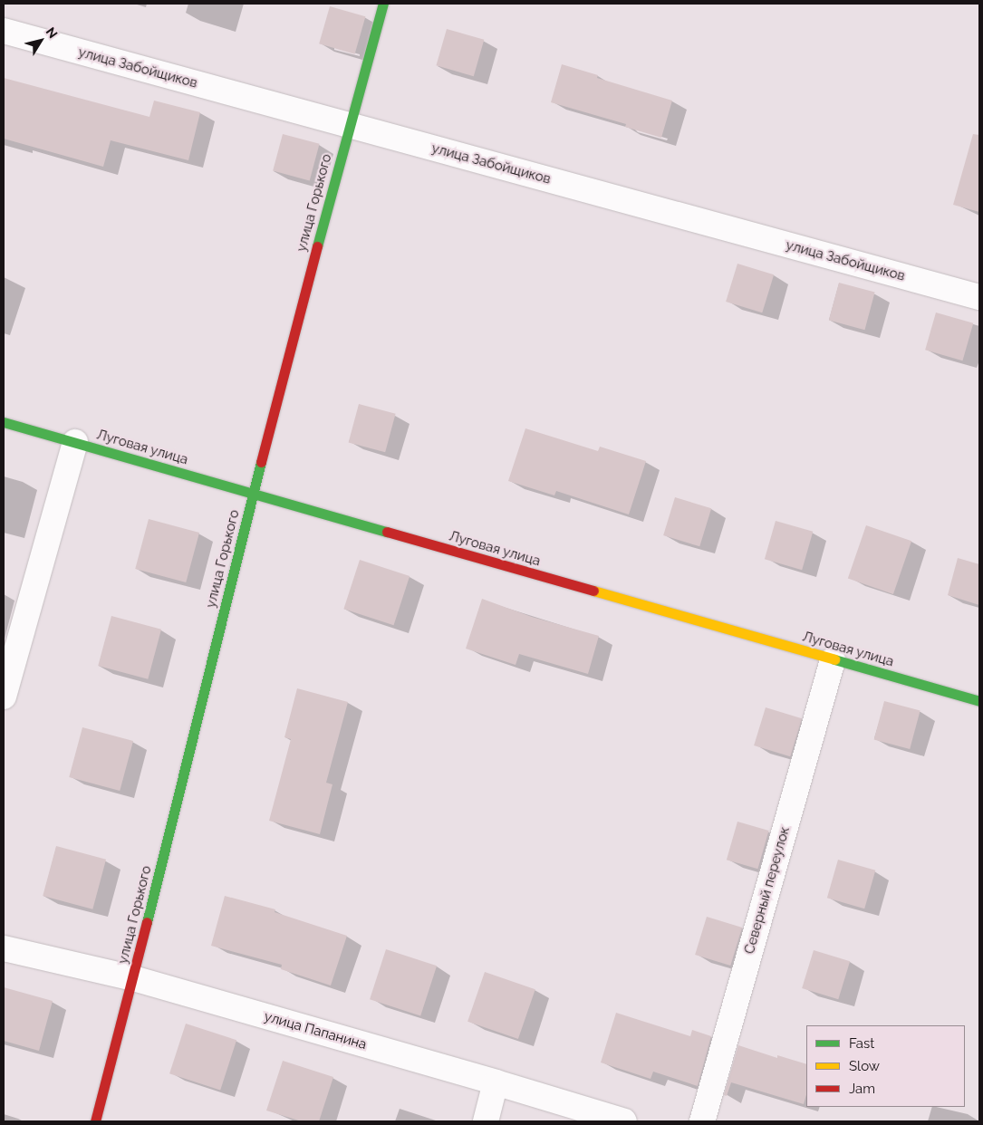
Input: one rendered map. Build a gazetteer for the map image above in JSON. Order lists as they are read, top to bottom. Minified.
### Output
{"streets":{"street":["улица Забойщиков","улица Горького","Луговая улица","Северный переулок","улица Папанина"]},"crossings":[["улица Забойщиков","улица Горького"],["улица Горького","Луговая улица"],["улица Горького","улица Папанина"],["Луговая улица","Северный переулок"]],"legend":["Fast","Slow","Jam"],"north":"top right"}
